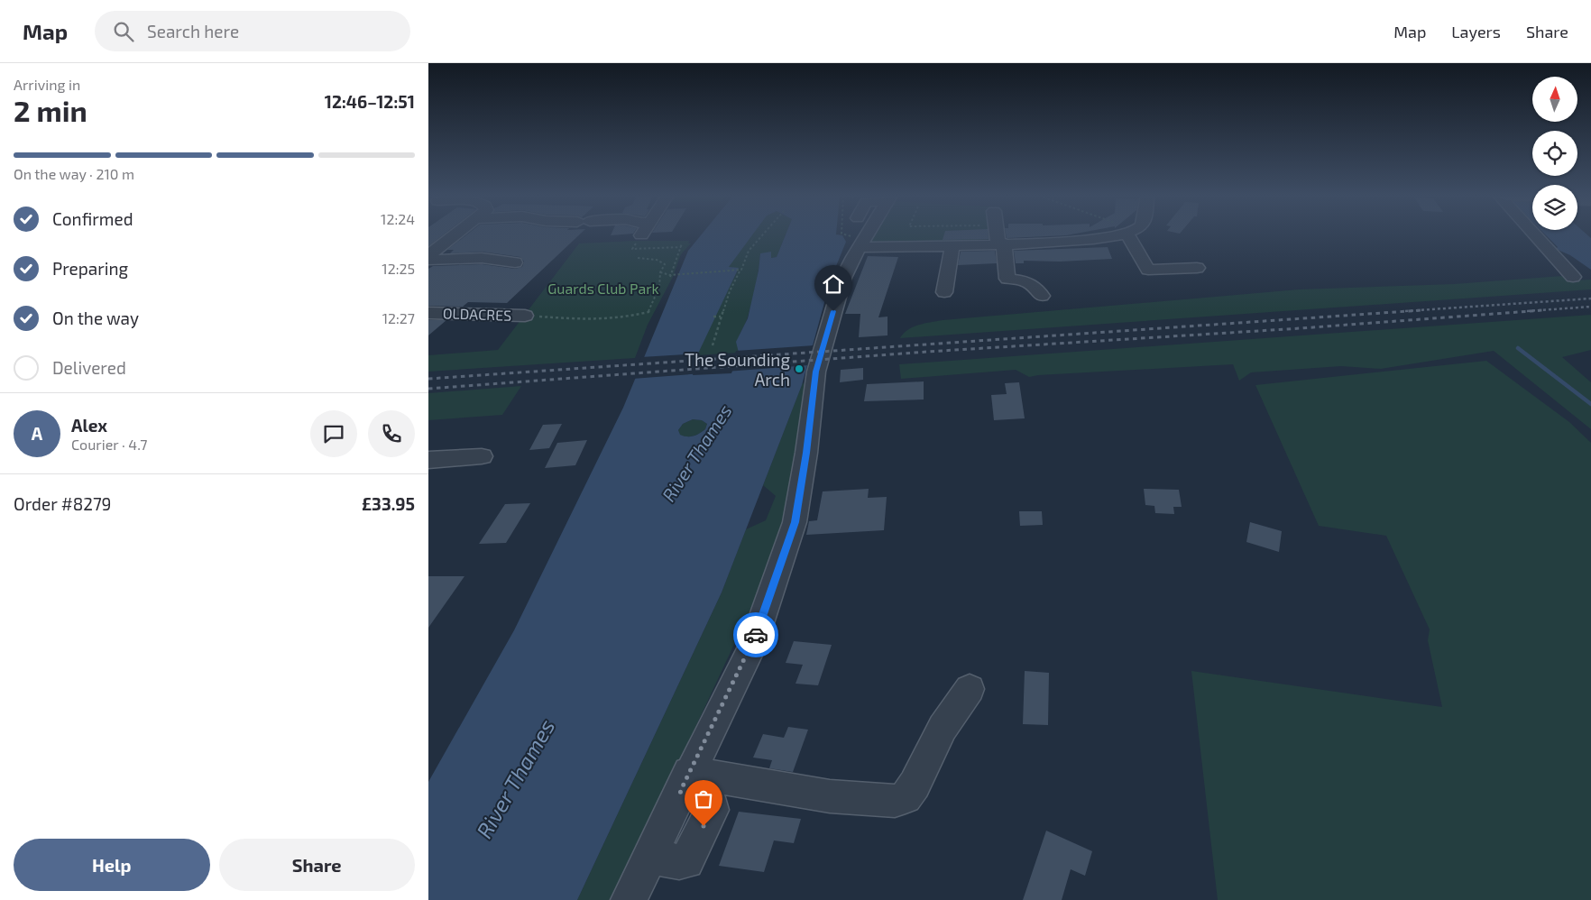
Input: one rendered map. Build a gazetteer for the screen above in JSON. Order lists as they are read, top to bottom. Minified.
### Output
{"streets":{"street":["OLDACRES"]},"water":["River Thames"],"parks":["Guards Club Park"],"places":["The Sounding Arch"],"north":"top","page":{"header":"Map","search":"Search here","nav":["Map","Layers","Share"],"heading":["2 min","Arriving in","12:46–12:51"],"panel":["Alex","Courier · 4.7","Order #8279","£33.95"],"bar":"On the way · 210 m","list":[["Confirmed","12:24"],["Preparing","12:25"],["On the way","12:27"],"Delivered"],"round":"A","buttons":["Help","Share"]}}
